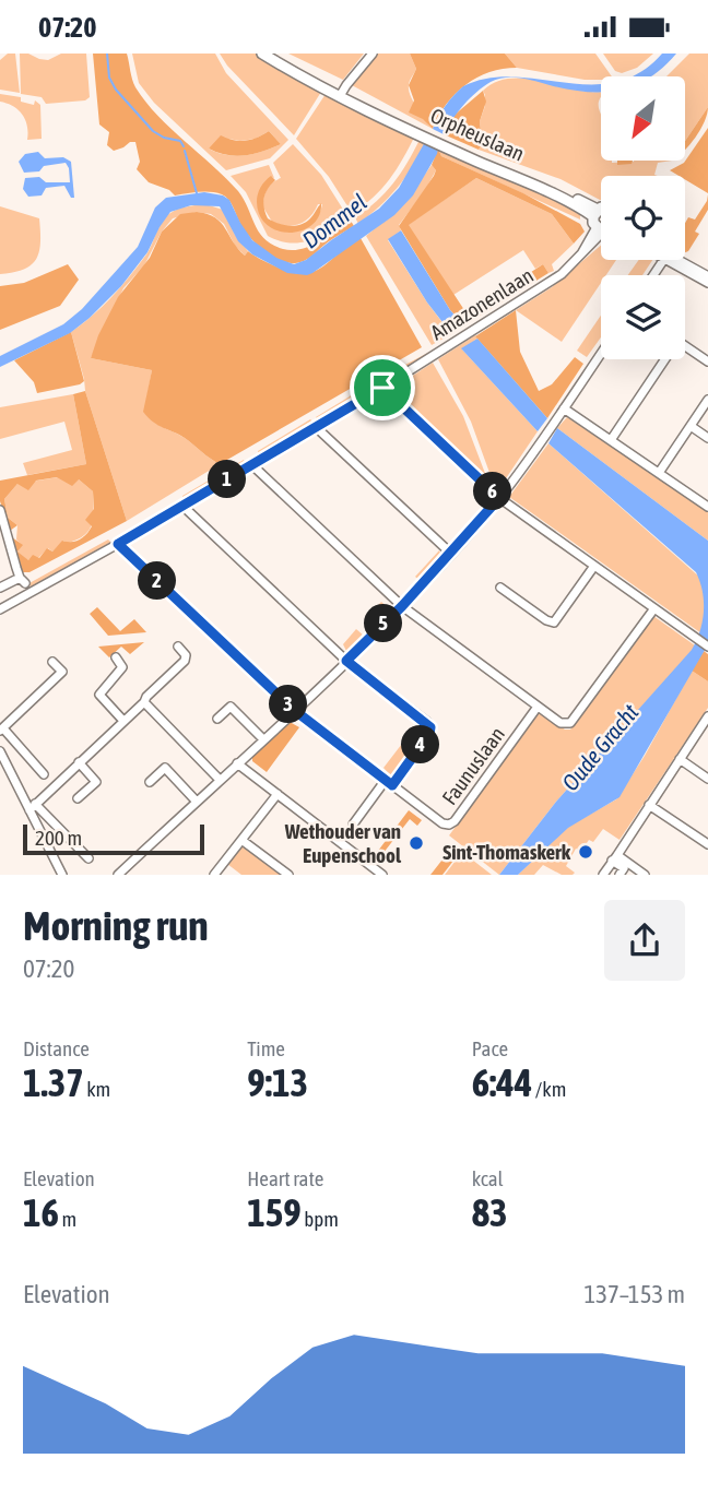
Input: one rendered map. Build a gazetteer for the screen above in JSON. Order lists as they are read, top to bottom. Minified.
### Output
{"streets":{"main road":["Orpheuslaan"],"street":["Amazonenlaan","Faunuslaan"]},"crossings":[["Orpheuslaan","Amazonenlaan"],["Amazonenlaan","Faunuslaan"]],"water":["Dommel","Oude Gracht"],"places":["Wethouder van Eupenschool","Sint-Thomaskerk"],"scale_bar":"200 m","north":"bottom left","page":{"status":"07:20","pins":["1","6","2","5","3","4"],"scale":"200 m","heading":["Morning run","07:20"],"stats":[["Distance","1.37 km"],["Time","9:13"],["Pace","6:44 /km"],["Elevation","16 m"],["Heart rate","159 bpm"],["kcal","83"]],"chart":["Elevation","137–153 m"]}}
